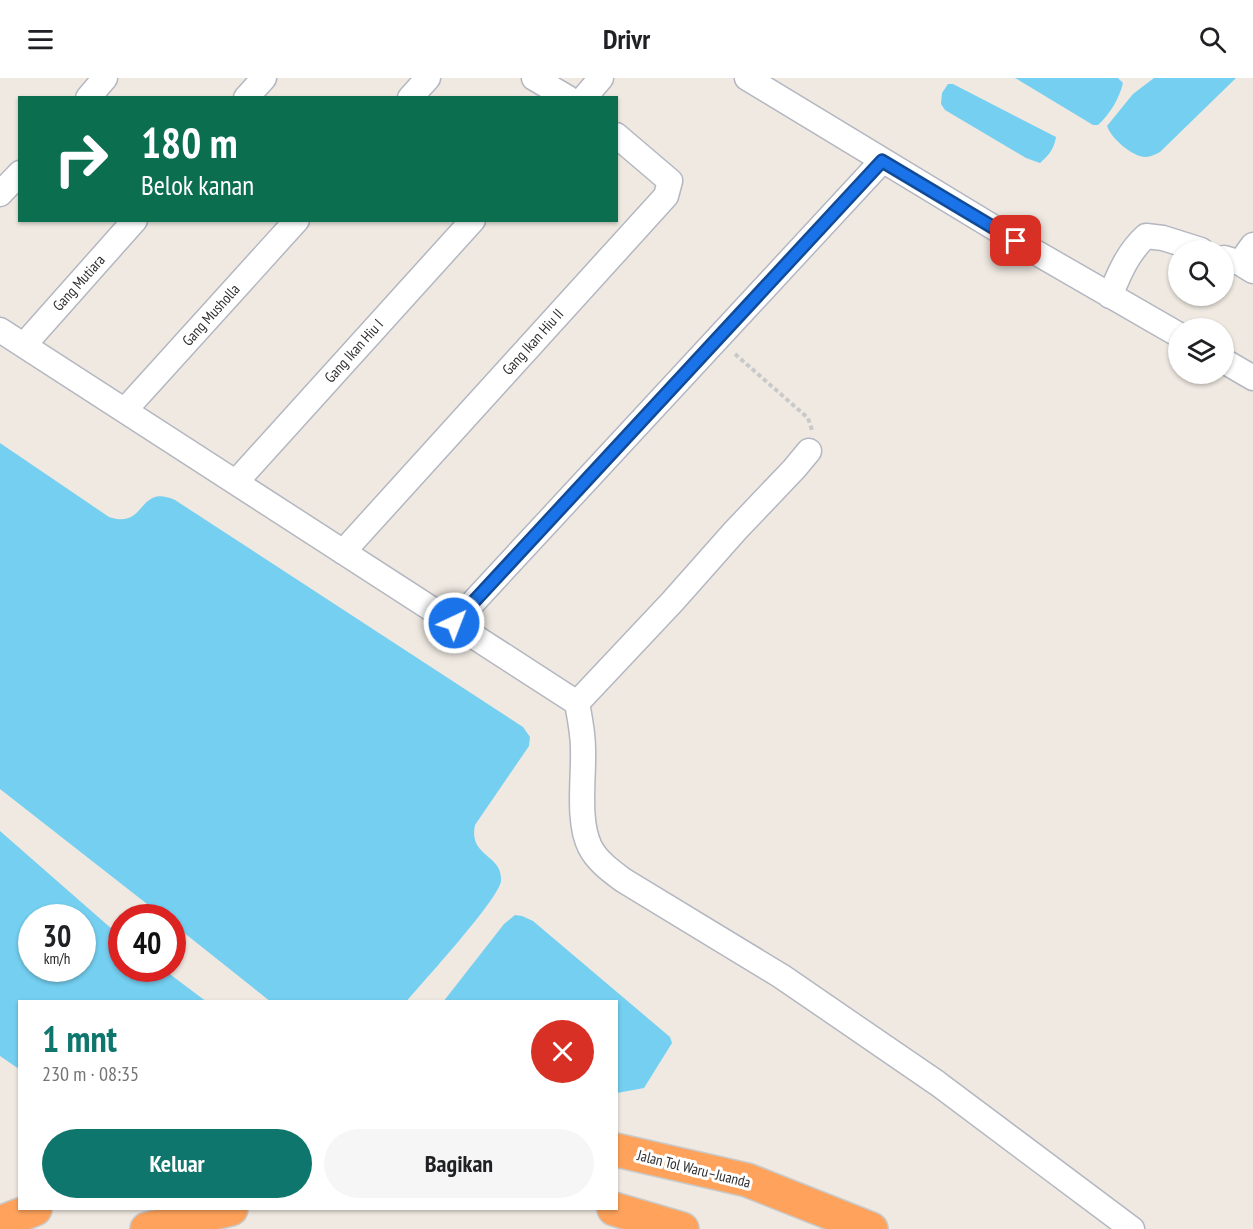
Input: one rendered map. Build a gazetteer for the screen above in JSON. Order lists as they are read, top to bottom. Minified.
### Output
{"streets":{"highway":["Jalan Tol Waru–Juanda"],"street":["Gang Mutiara","Gang Musholla","Gang Ikan Hiu II","Gang Ikan Hiu I"]},"page":{"header":"Drivr","turn":["180 m","Belok kanan"],"speed":"30 km/h","limit":"40","heading":["1 mnt","230 m · 08:35"],"buttons":["Keluar","Bagikan"]}}
